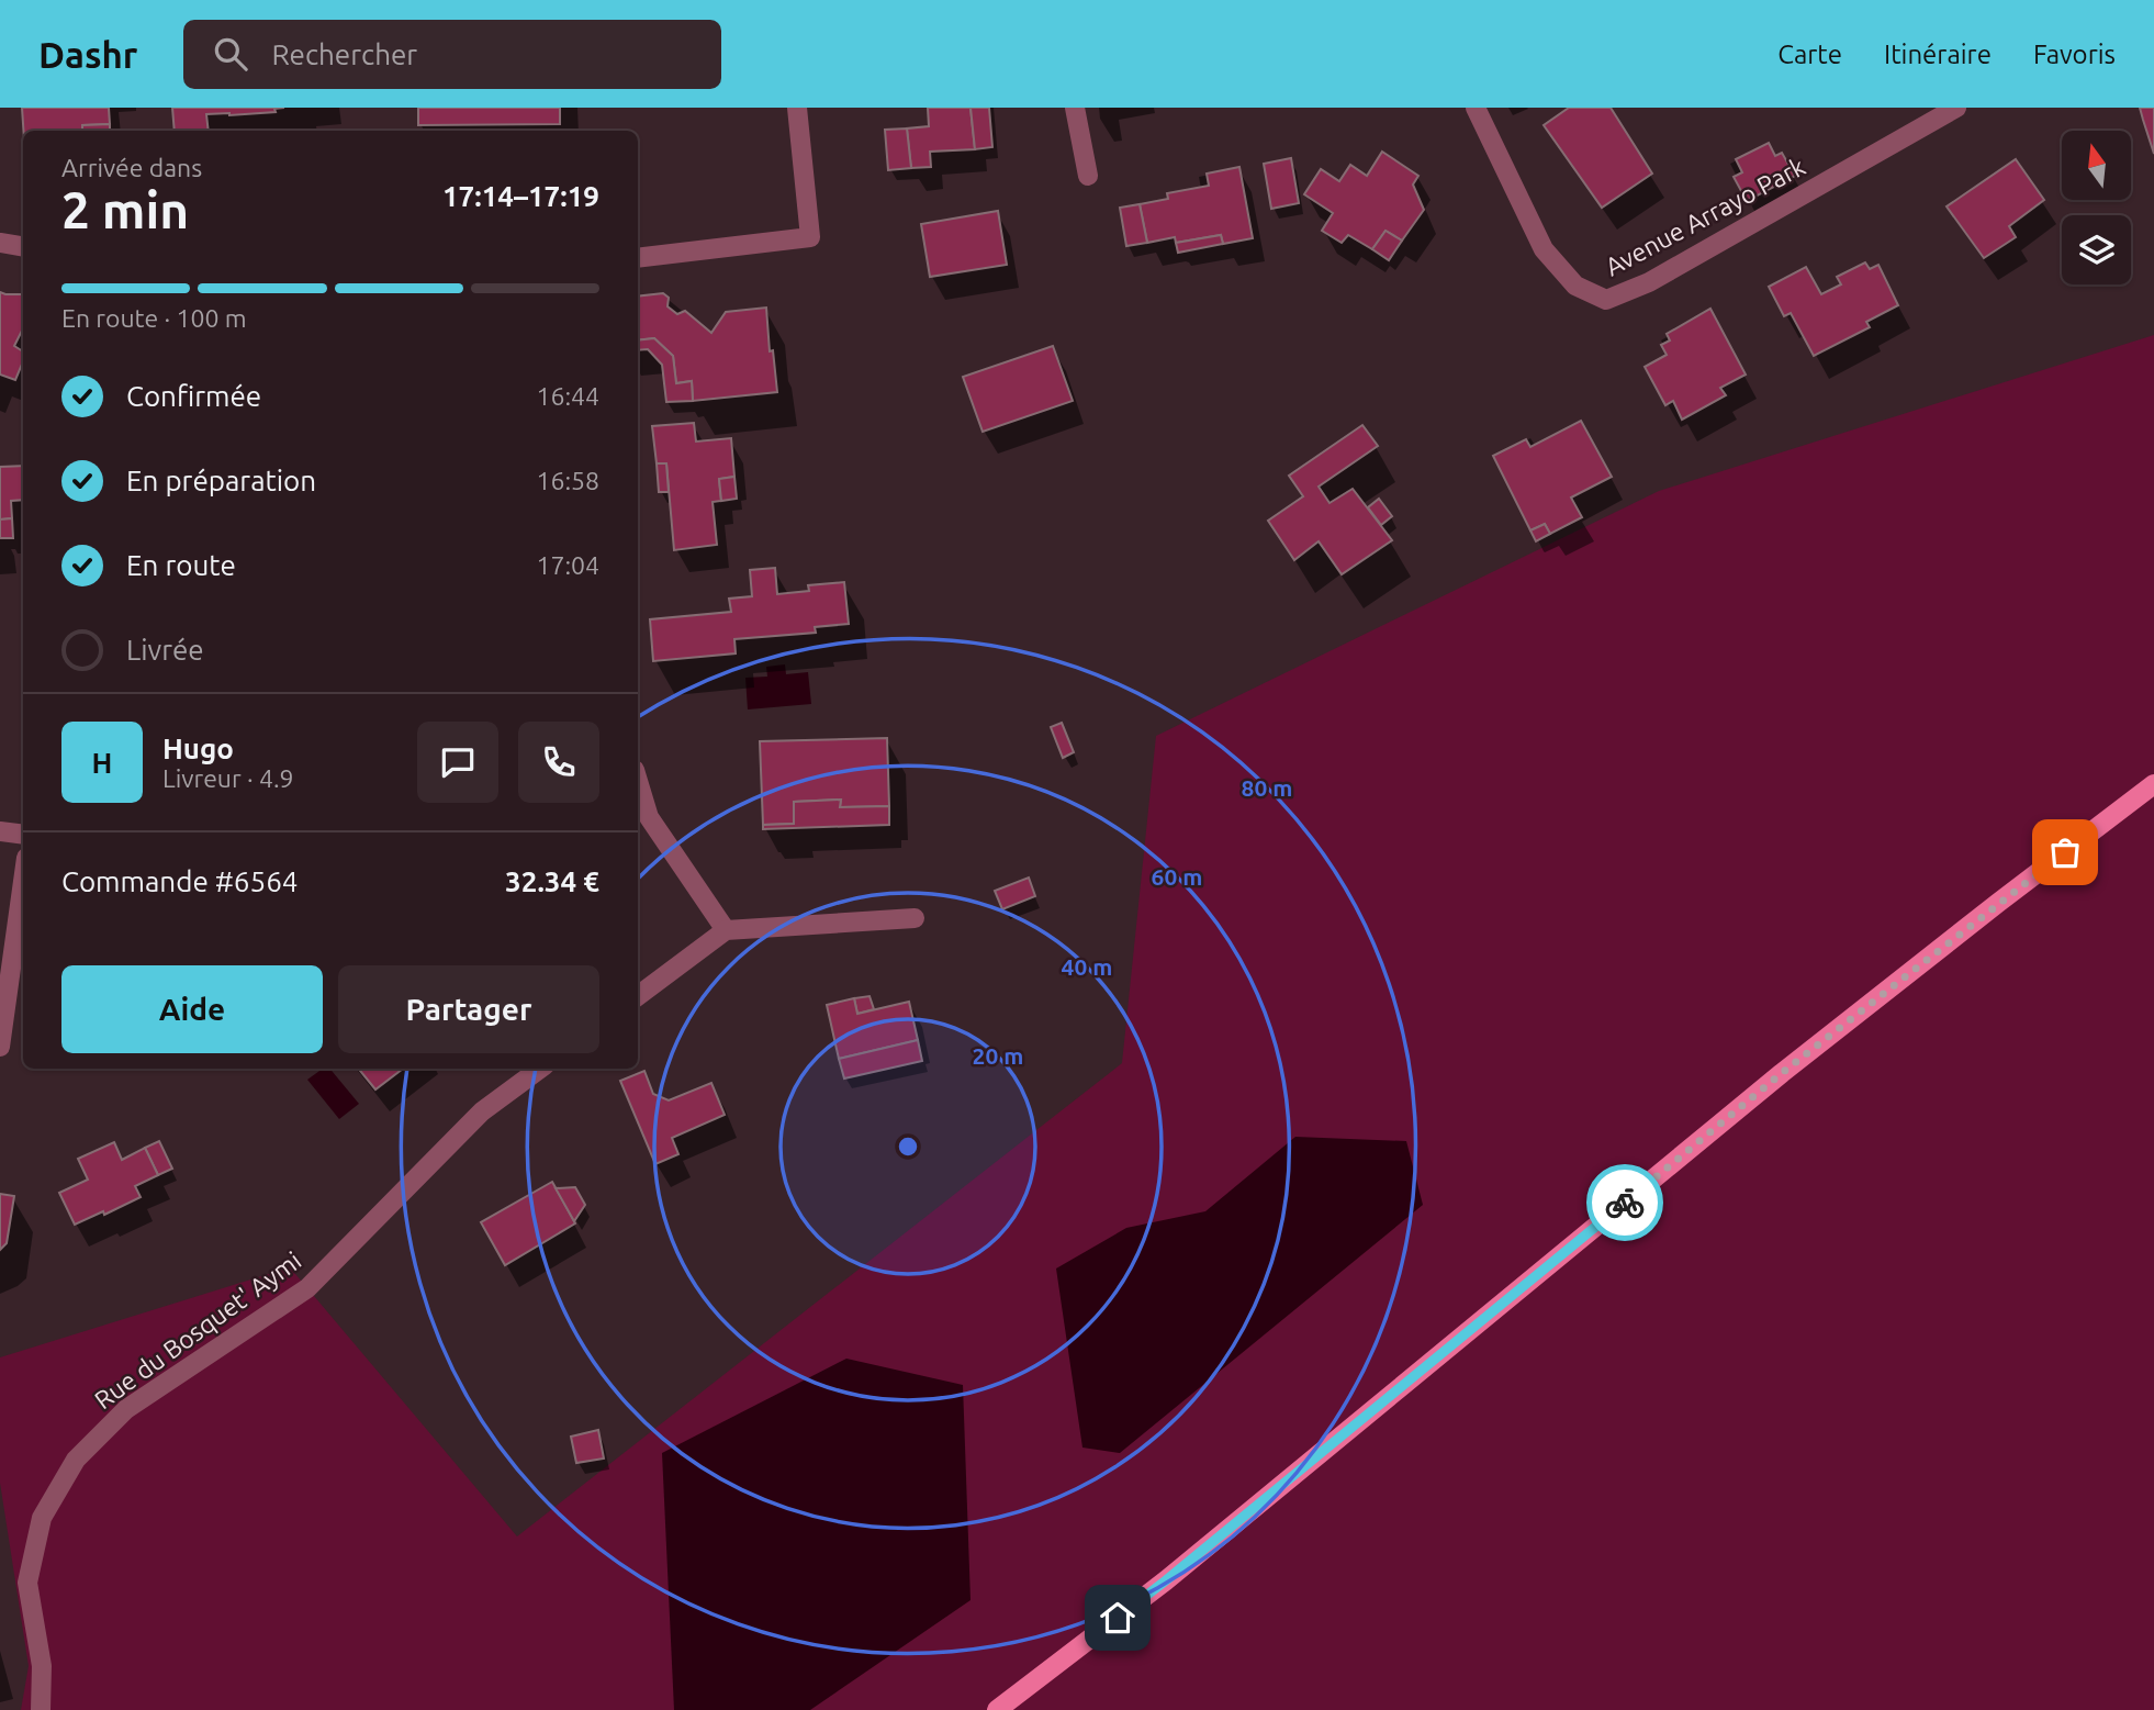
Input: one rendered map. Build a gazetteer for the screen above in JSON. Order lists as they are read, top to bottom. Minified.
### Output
{"streets":{"street":["Avenue Arrayo Park","Rue du Bosquet' Aymi"]},"north":"top","page":{"header":"Dashr","search":"Rechercher","nav":["Carte","Itinéraire","Favoris"],"heading":["2 min","Arrivée dans","17:14–17:19"],"panel":["Hugo","Livreur · 4.9","Commande #6564","32.34 €"],"bar":"En route · 100 m","list":[["Confirmée","16:44"],["En préparation","16:58"],["En route","17:04"],"Livrée"],"round":"H","buttons":["Aide","Partager"]},"rings":["80 m","60 m","40 m","20 m"]}
